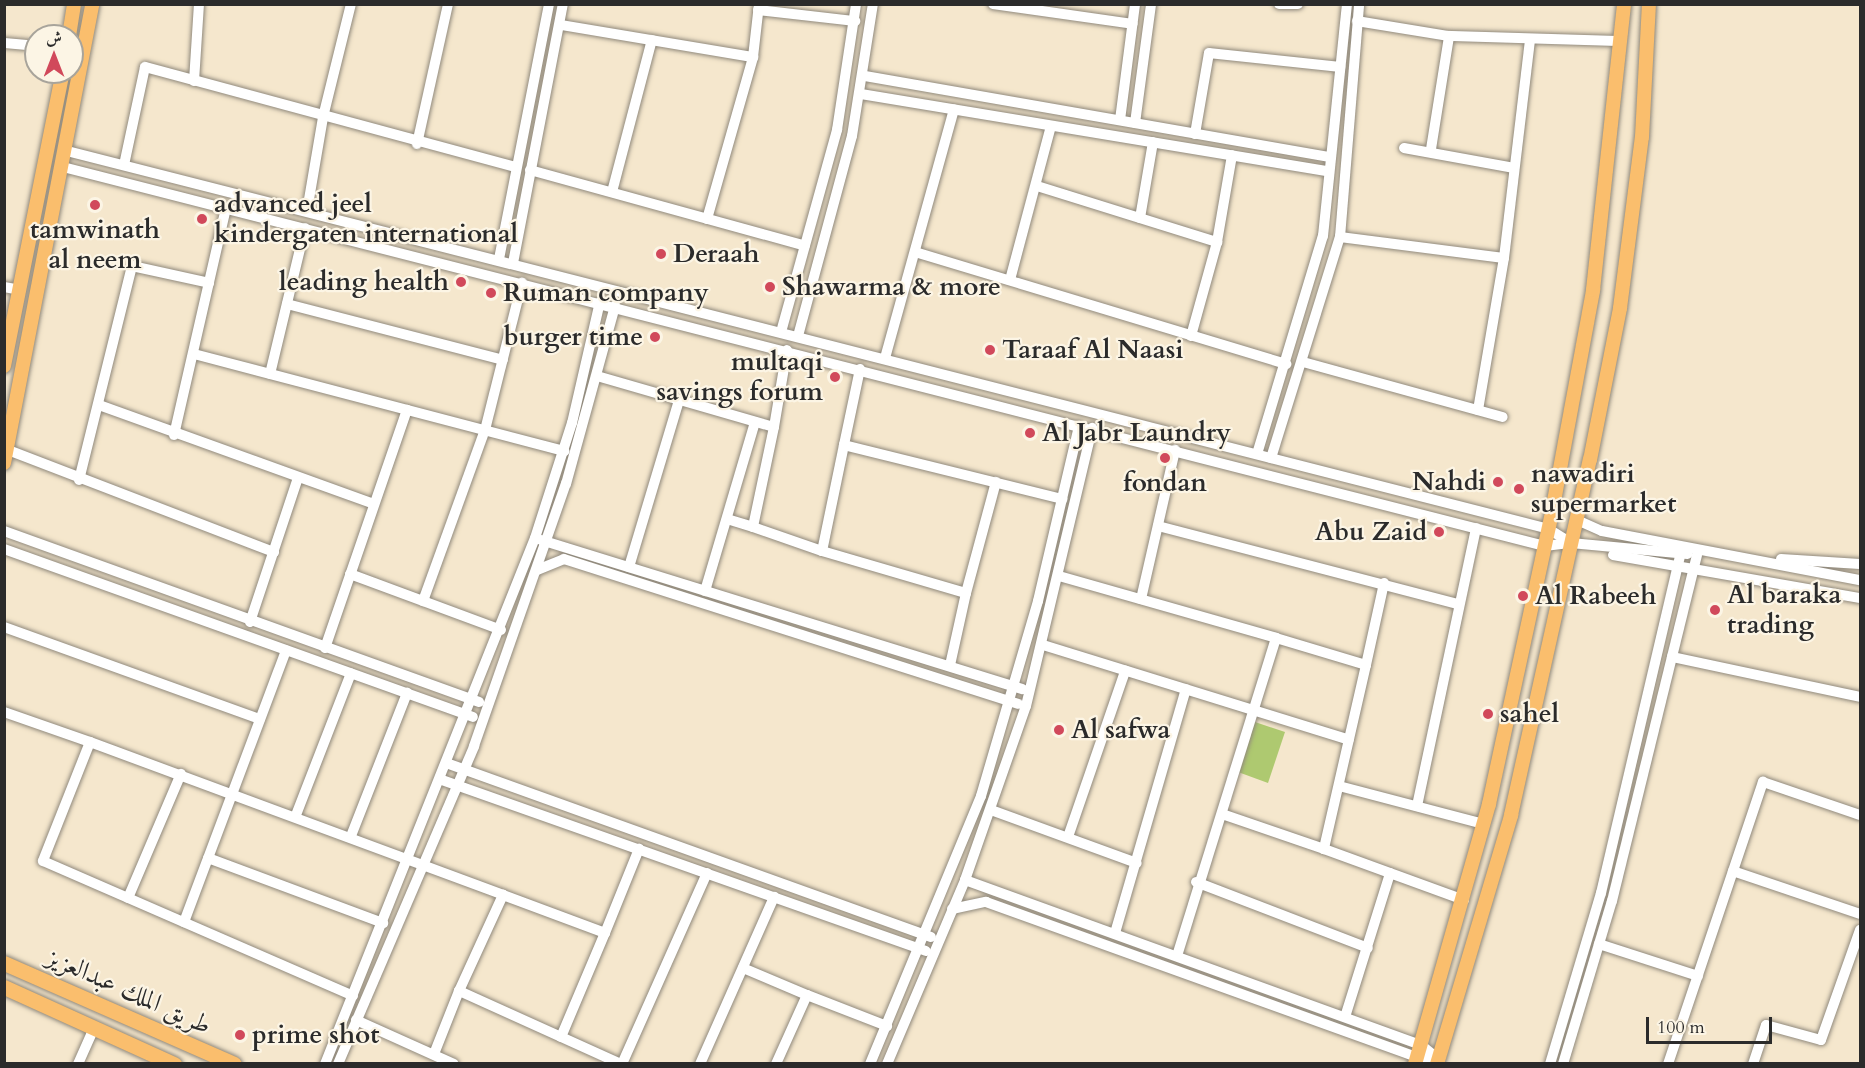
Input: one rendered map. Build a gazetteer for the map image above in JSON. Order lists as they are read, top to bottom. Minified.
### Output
{"streets":{"highway":["طريق الملك عبدالعزيز"]},"places":["tamwinath al neem","advanced jeel kindergaten international","Deraah","leading health","Shawarma & more","Ruman company","burger time","Taraaf Al Naasi","multaqi savings forum","Al Jabr Laundry","fondan","Nahdi","nawadiri supermarket","Abu Zaid","Al Rabeeh","Al baraka trading","sahel","Al safwa","prime shot"],"scale_bar":"100 m","north":"top"}
